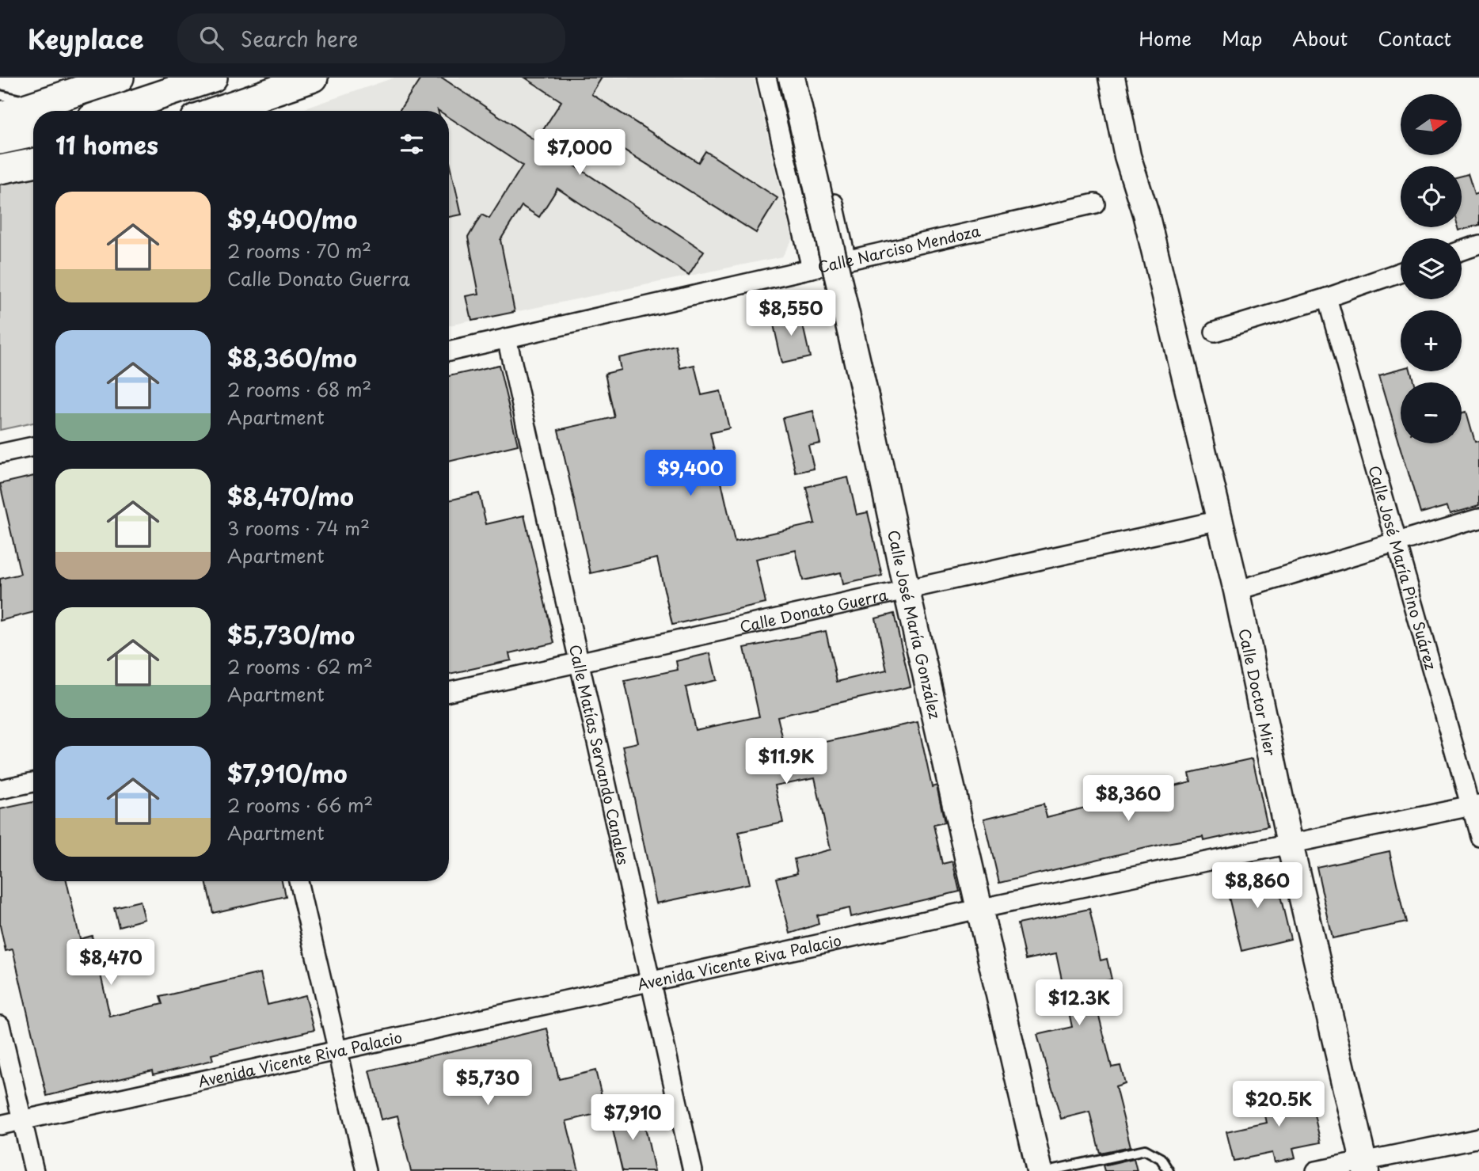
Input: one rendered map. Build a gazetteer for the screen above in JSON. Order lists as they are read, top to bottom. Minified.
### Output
{"streets":{"main road":["Calle José María González","Calle Doctor Mier"],"street":["Calle Narciso Mendoza","Calle José María Pino Suárez","Calle Donato Guerra","Calle Matías Servando Canales","Avenida Vicente Riva Palacio"]},"crossings":[["Calle Narciso Mendoza","Calle Matías Servando Canales"],["Calle José María Pino Suárez","Avenida Vicente Riva Palacio"],["Calle Donato Guerra","Calle José María González"],["Calle Donato Guerra","Calle Doctor Mier"],["Calle Donato Guerra","Calle Matías Servando Canales"],["Calle José María González","Avenida Vicente Riva Palacio"],["Calle Doctor Mier","Avenida Vicente Riva Palacio"],["Calle Matías Servando Canales","Avenida Vicente Riva Palacio"]],"north":"right","page":{"header":"Keyplace","search":"Search here","nav":["Home","Map","About","Contact"],"map_buttons":["+","−"],"heading":"11 homes","price":["$7,000","$8,550","$9,400","$11.9K","$8,360","$8,860","$8,470","$12.3K","$5,730","$20.5K","$7,910"],"list":[{"name":"$9,400/mo","note":"2 rooms · 70 m² · Calle Donato Guerra"},{"name":"$8,360/mo","note":"2 rooms · 68 m² · Apartment"},{"name":"$8,470/mo","note":"3 rooms · 74 m² · Apartment"},{"name":"$5,730/mo","note":"2 rooms · 62 m² · Apartment"},{"name":"$7,910/mo","note":"2 rooms · 66 m² · Apartment"}]}}
